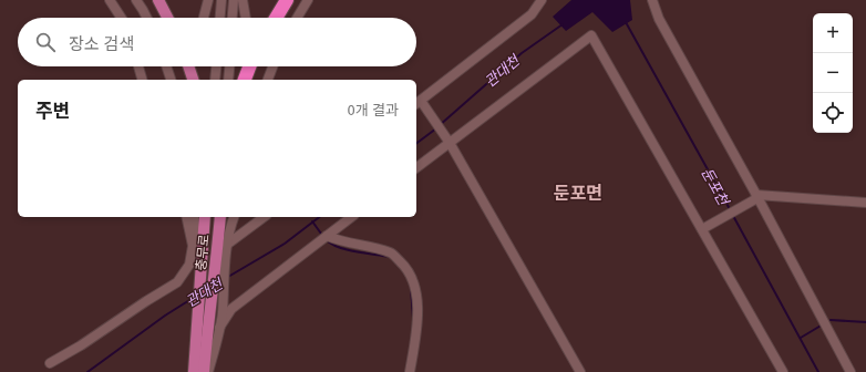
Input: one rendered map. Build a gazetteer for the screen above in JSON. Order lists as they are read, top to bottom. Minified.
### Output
{"streets":{"main road":["충무로"]},"districts":["둔포면"],"water":["관대천","둔포천"],"page":{"map_buttons":["+","−"],"search":"장소 검색","heading":["주변","0개 결과"]}}
